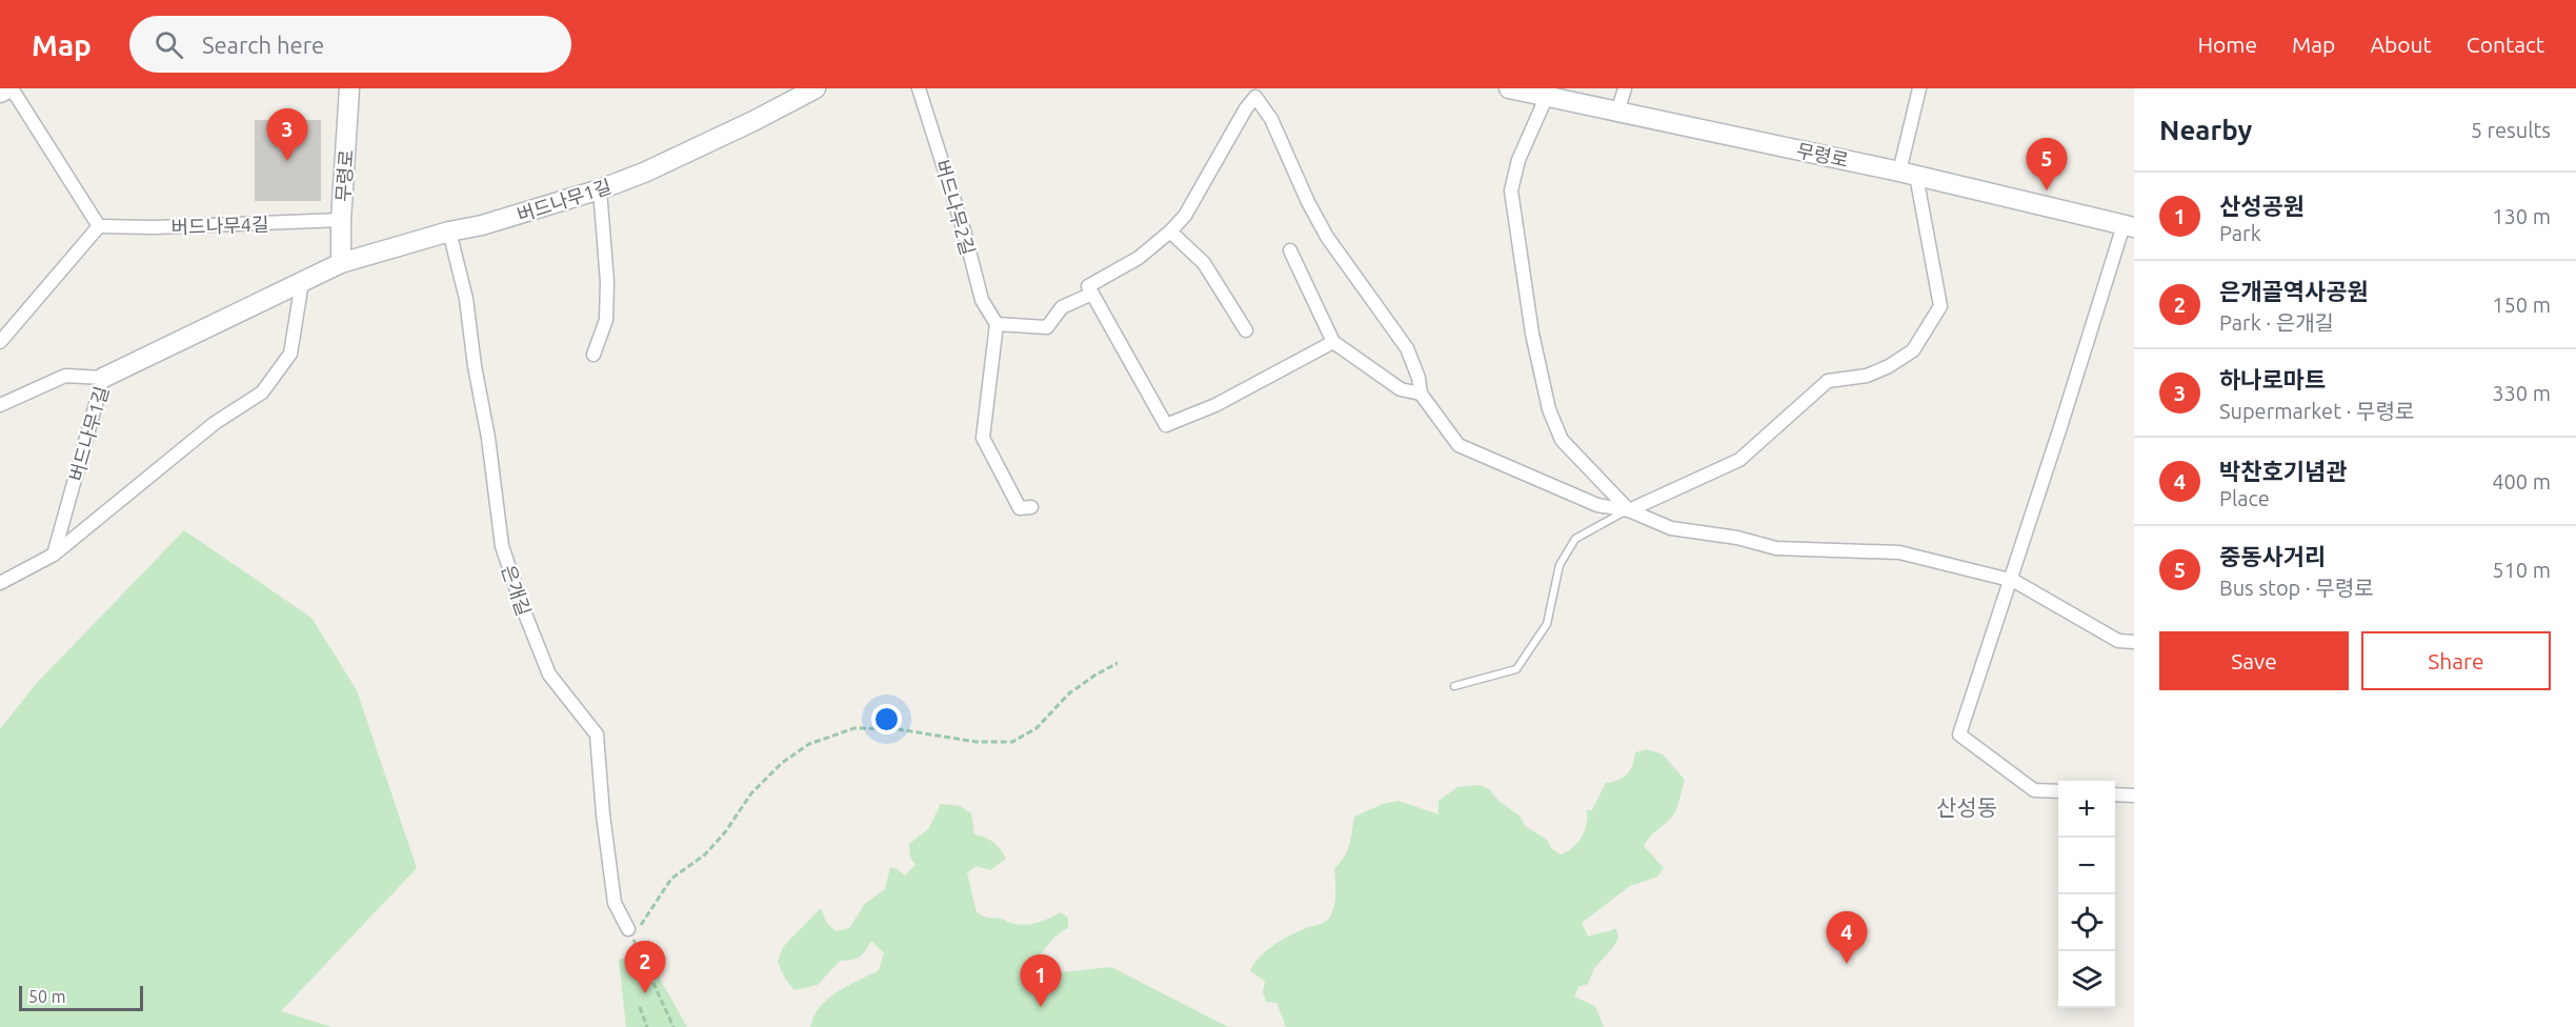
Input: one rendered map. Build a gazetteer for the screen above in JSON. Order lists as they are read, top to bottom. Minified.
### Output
{"streets":{"street":["무령로","버드나무1길","버드나무2길","버드나무4길","은개길"]},"crossings":[["무령로","버드나무1길"],["무령로","버드나무4길"],["버드나무1길","은개길"]],"districts":["산성동"],"scale_bar":"50 m","page":{"header":"Map","search":"Search here","nav":["Home","Map","About","Contact"],"heading":["Nearby","5 results"],"pins":["3","5","4","2","1"],"list":[{"mark":"1","name":"산성공원","note":"Park","value":"130 m"},{"mark":"2","name":"은개골역사공원","note":"Park · 은개길","value":"150 m"},{"mark":"3","name":"하나로마트","note":"Supermarket · 무령로","value":"330 m"},{"mark":"4","name":"박찬호기념관","note":"Place","value":"400 m"},{"mark":"5","name":"중동사거리","note":"Bus stop · 무령로","value":"510 m"}],"buttons":["Save","Share"],"map_buttons":["+","−"],"scale":"50 m"}}
